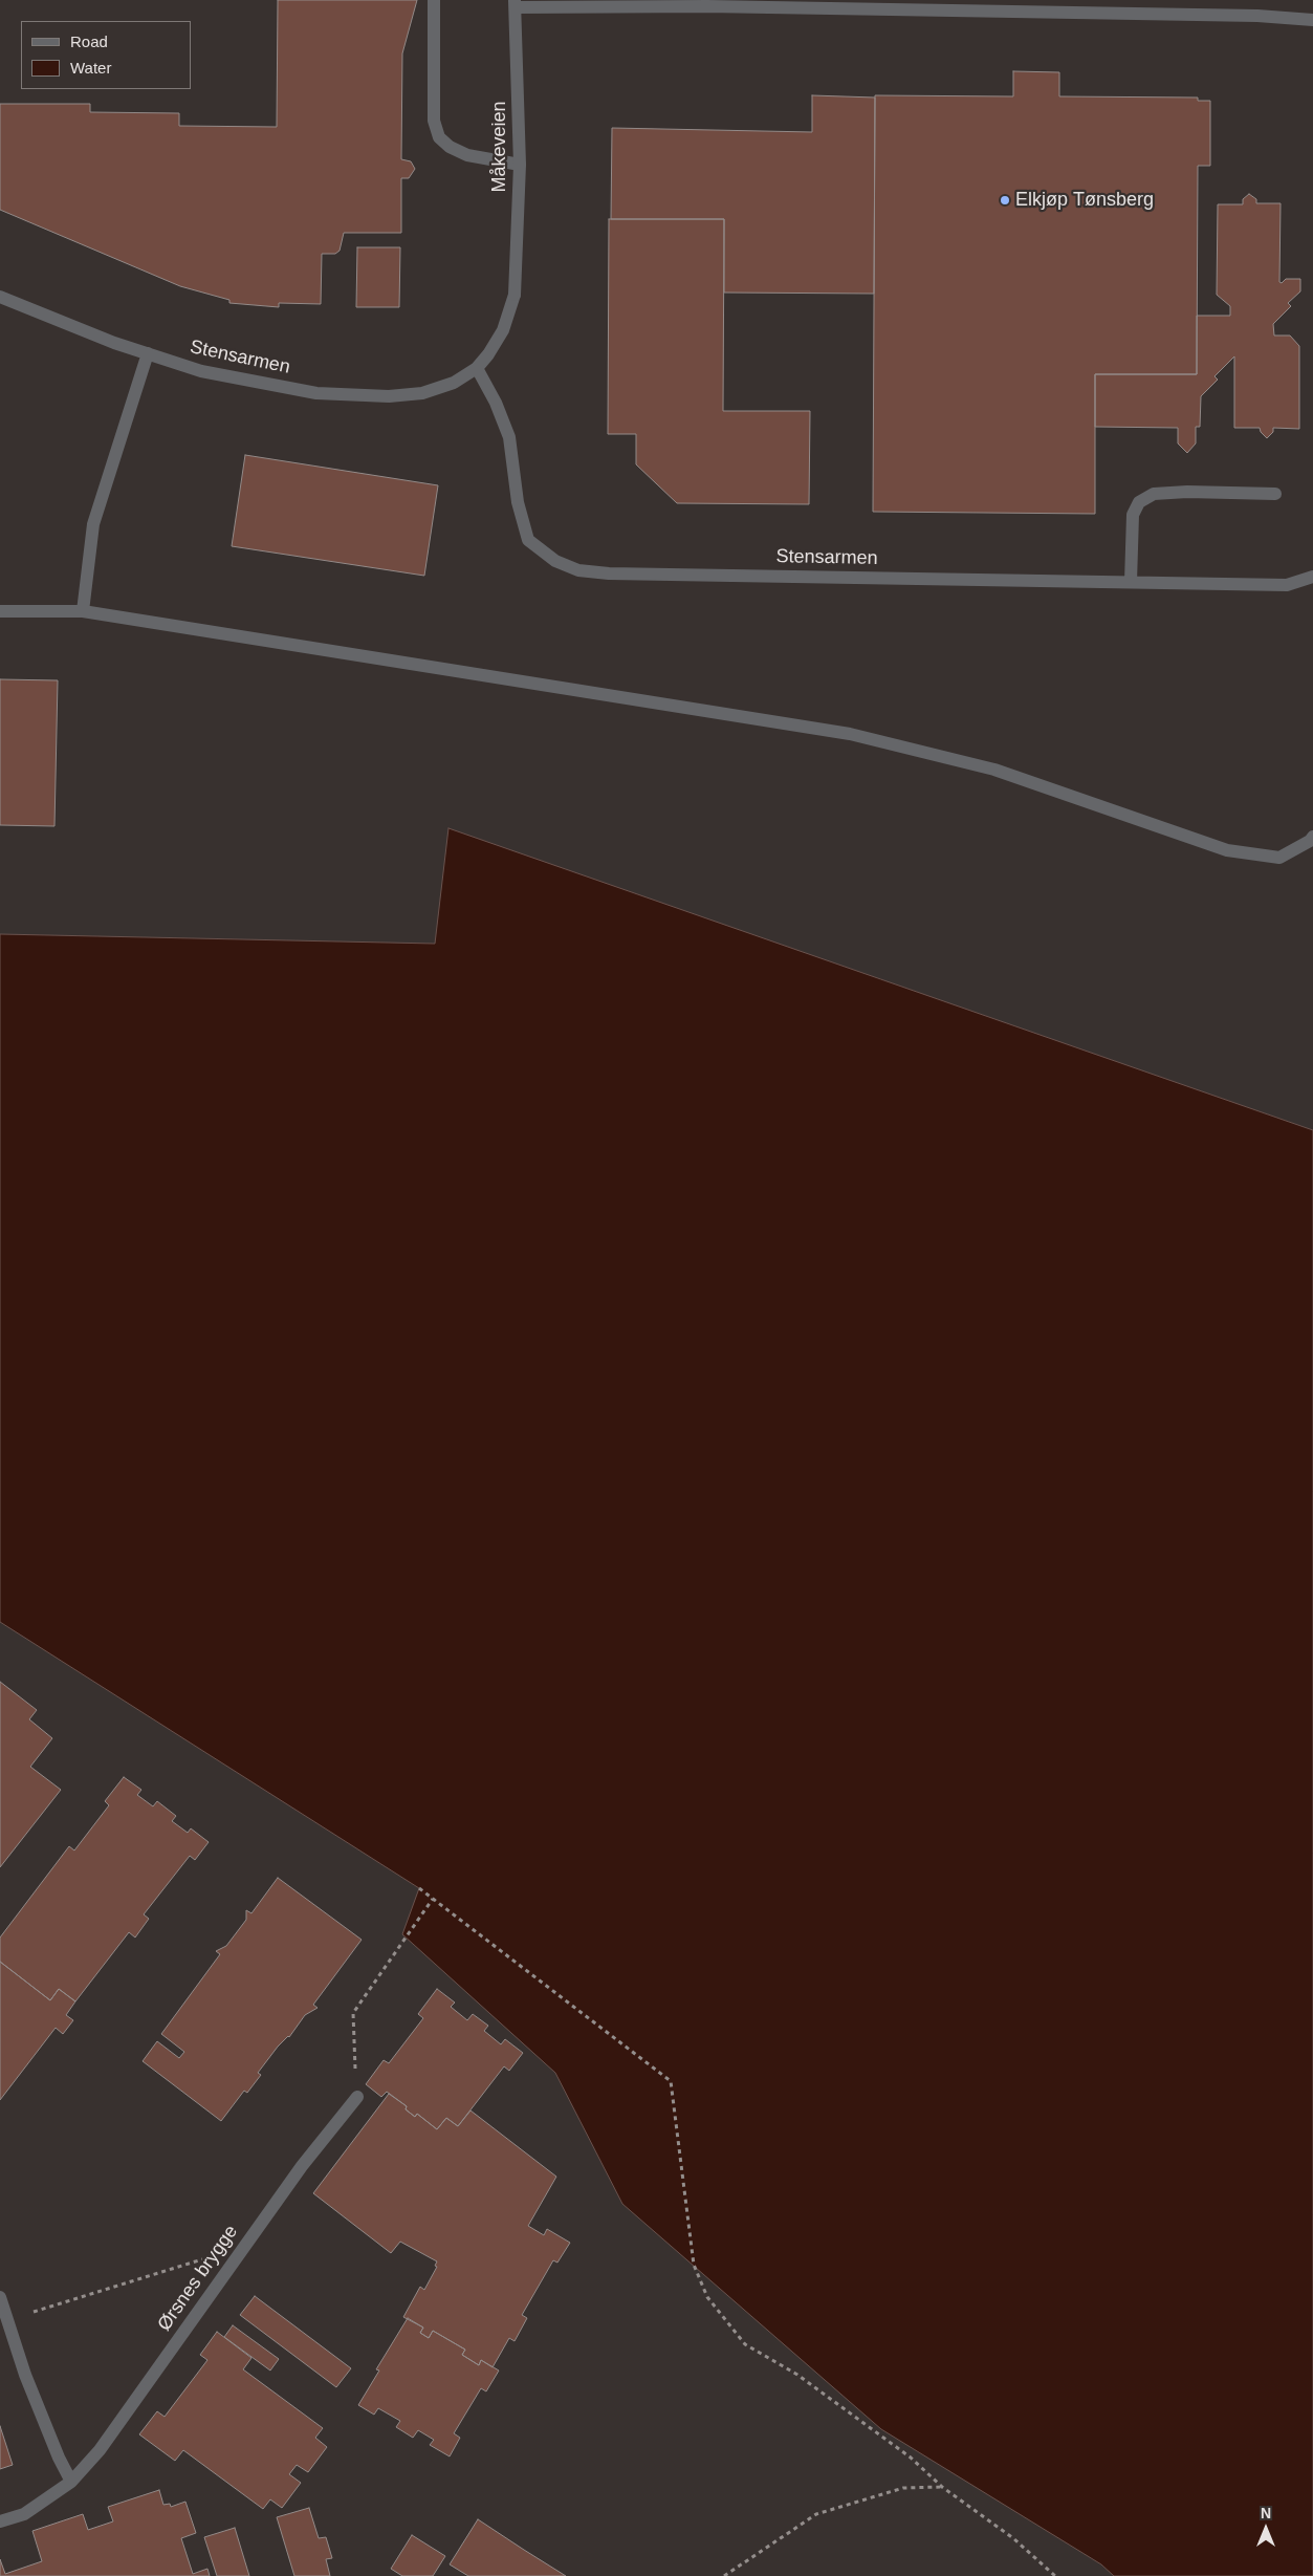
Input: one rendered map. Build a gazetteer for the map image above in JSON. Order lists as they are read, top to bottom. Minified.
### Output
{"streets":{"street":["Måkeveien","Stensarmen","Ørsnes brygge"]},"crossings":[["Måkeveien","Stensarmen"]],"places":["Elkjøp Tønsberg"],"legend":["Road","Water"],"north":"top"}
